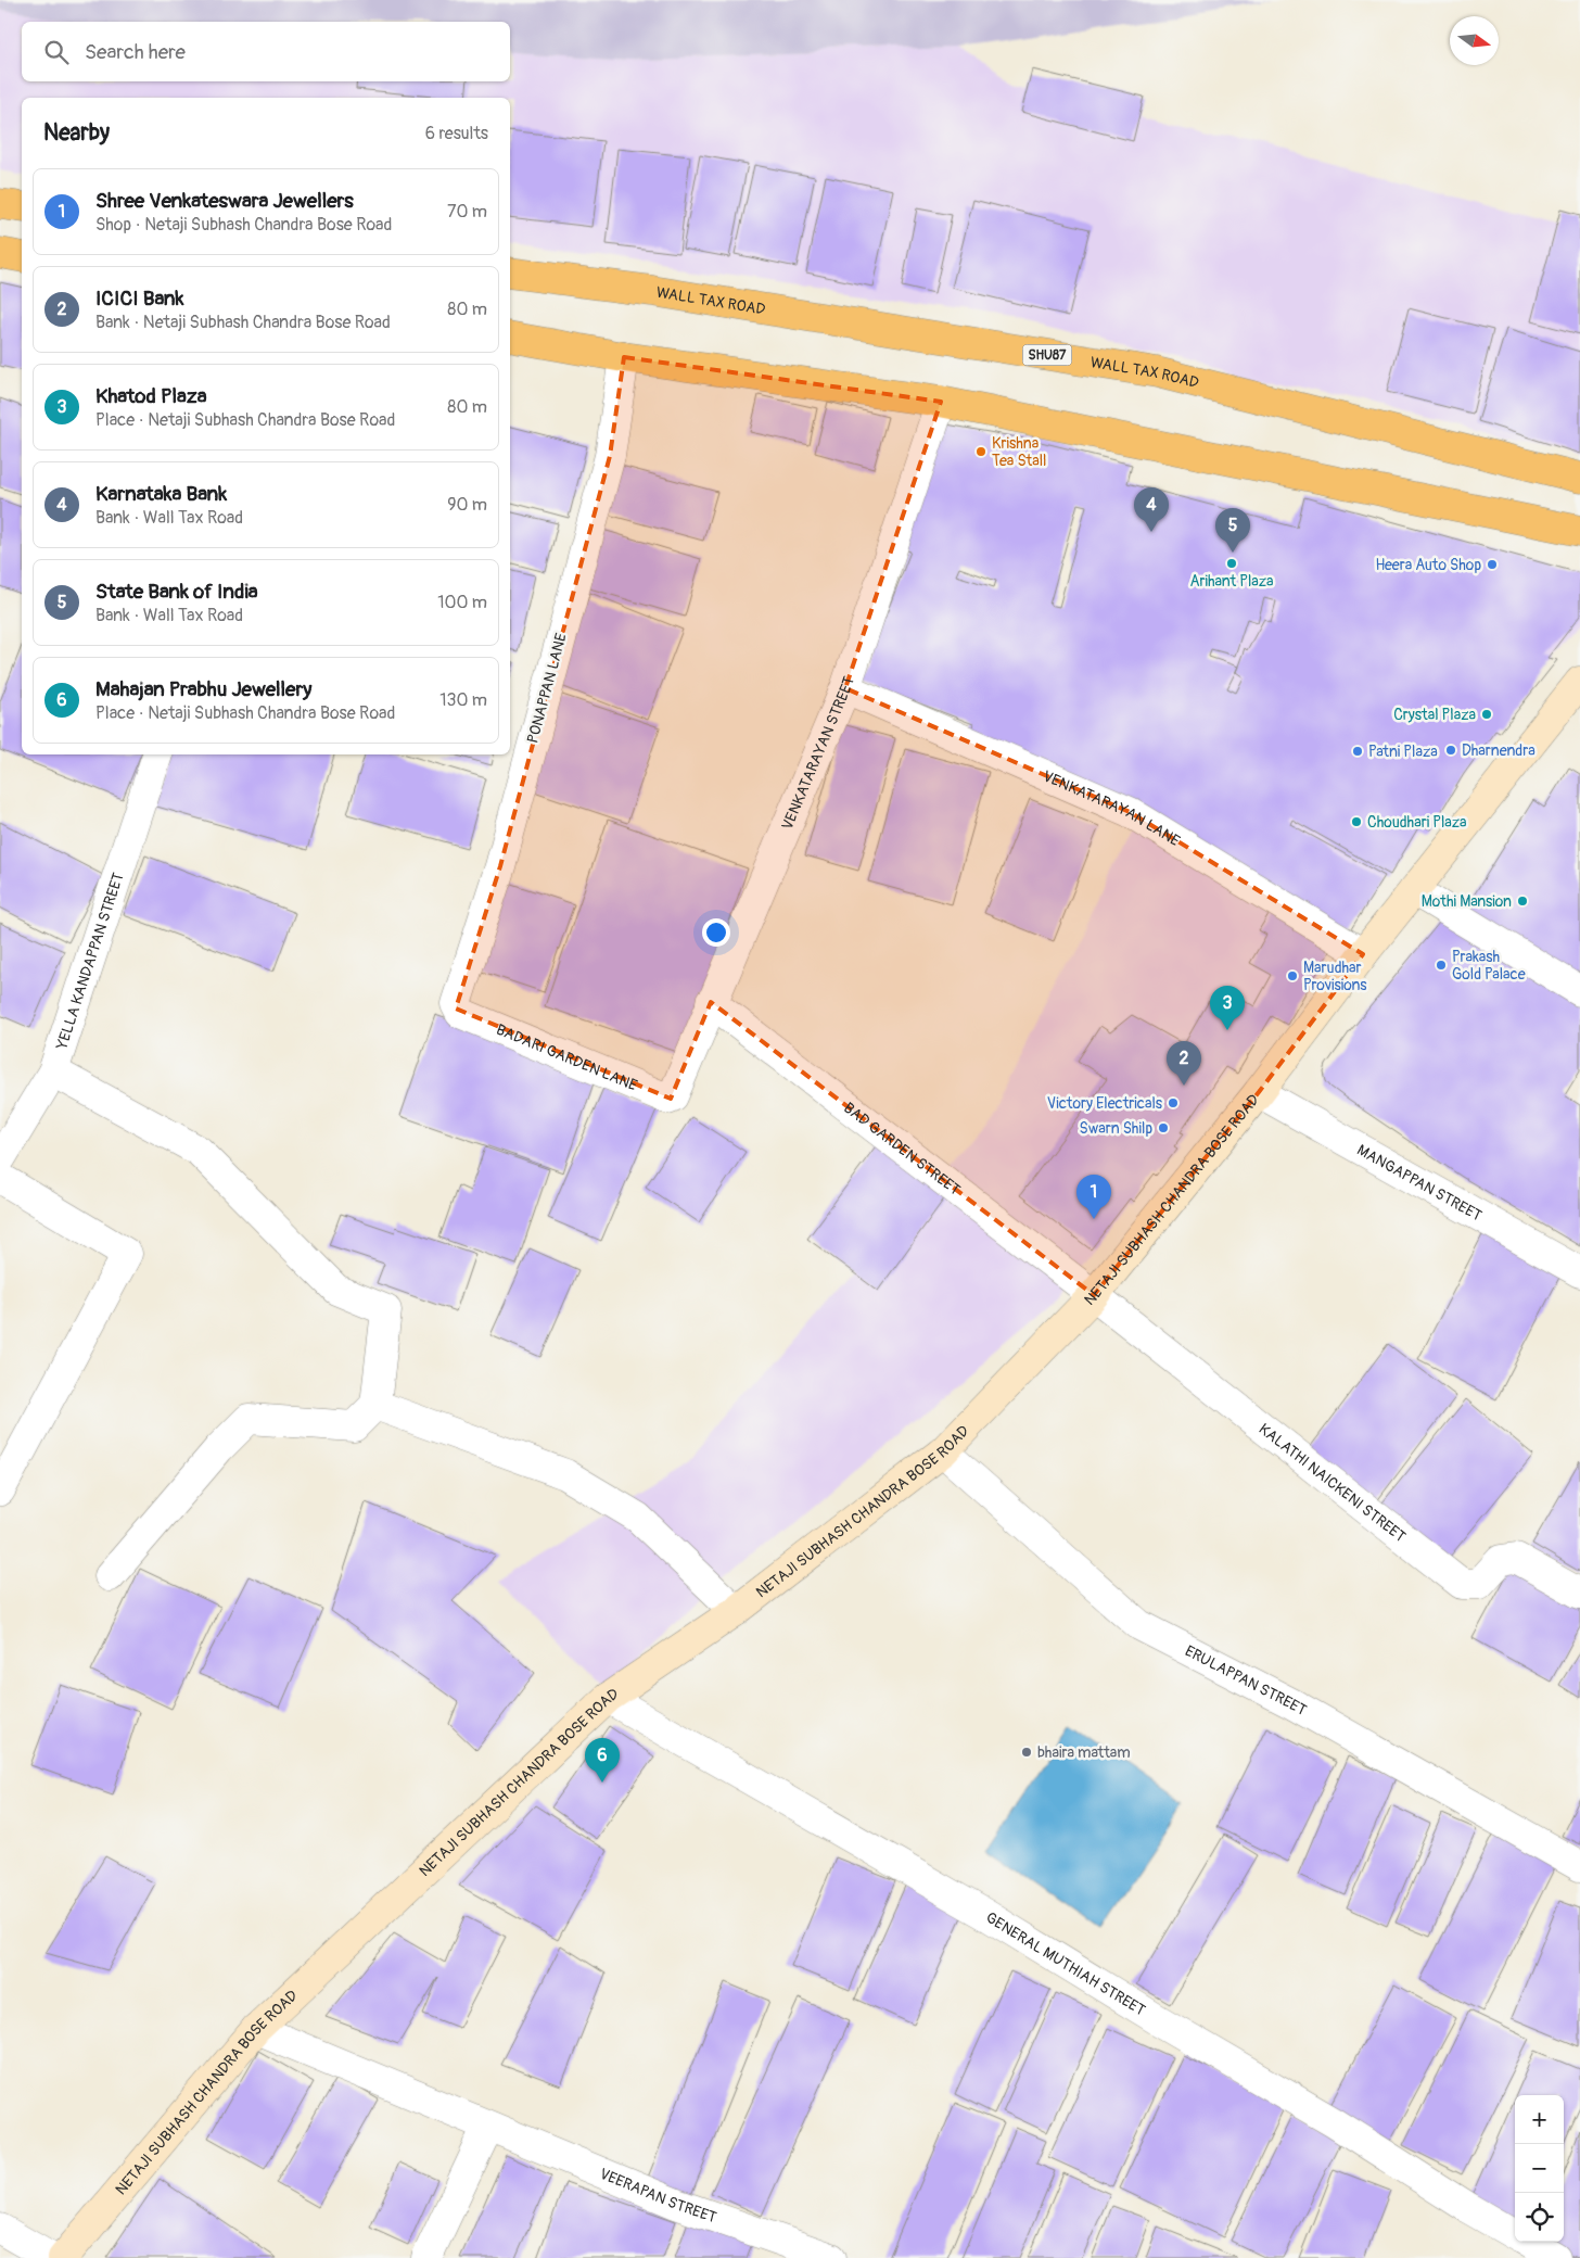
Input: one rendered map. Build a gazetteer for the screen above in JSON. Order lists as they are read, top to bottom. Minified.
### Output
{"streets":{"main road":["WALL TAX ROAD","SHU87"],"street":["PONAPPAN LANE","VENKATARAYAN STREET","VENKATARAYAN LANE","YELLA KANDAPPAN STREET","BADARI GARDEN LANE","BAD GARDEN STREET","MANGAPPAN STREET","NETAJI SUBHASH CHANDRA BOSE ROAD","KALATHI NAICKENI STREET","ERULAPPAN STREET","GENERAL MUTHIAH STREET","VEERAPAN STREET"]},"crossings":[["PONAPPAN LANE","BADARI GARDEN LANE"],["VENKATARAYAN STREET","VENKATARAYAN LANE"],["VENKATARAYAN STREET","BADARI GARDEN LANE"],["VENKATARAYAN STREET","BAD GARDEN STREET"],["VENKATARAYAN LANE","NETAJI SUBHASH CHANDRA BOSE ROAD"],["BAD GARDEN STREET","NETAJI SUBHASH CHANDRA BOSE ROAD"],["BAD GARDEN STREET","KALATHI NAICKENI STREET"],["MANGAPPAN STREET","NETAJI SUBHASH CHANDRA BOSE ROAD"],["NETAJI SUBHASH CHANDRA BOSE ROAD","KALATHI NAICKENI STREET"],["NETAJI SUBHASH CHANDRA BOSE ROAD","ERULAPPAN STREET"],["NETAJI SUBHASH CHANDRA BOSE ROAD","GENERAL MUTHIAH STREET"],["NETAJI SUBHASH CHANDRA BOSE ROAD","VEERAPAN STREET"]],"places":["Krishna Tea Stall","Arihant Plaza","Heera Auto Shop","Crystal Plaza","Dharnendra","Patni Plaza","Choudhari Plaza","Mothi Mansion","Prakash Gold Palace","Marudhar Provisions","Victory Electricals","Swarn Shilp","bhaira mattam"],"north":"right","page":{"search":"Search here","heading":["Nearby","6 results"],"list":[{"mark":"1","name":"Shree Venkateswara Jewellers","note":"Shop · Netaji Subhash Chandra Bose Road","value":"70 m"},{"mark":"2","name":"ICICI Bank","note":"Bank · Netaji Subhash Chandra Bose Road","value":"80 m"},{"mark":"3","name":"Khatod Plaza","note":"Place · Netaji Subhash Chandra Bose Road","value":"80 m"},{"mark":"4","name":"Karnataka Bank","note":"Bank · Wall Tax Road","value":"90 m"},{"mark":"5","name":"State Bank of India","note":"Bank · Wall Tax Road","value":"100 m"},{"mark":"6","name":"Mahajan Prabhu Jewellery","note":"Place · Netaji Subhash Chandra Bose Road","value":"130 m"}],"pins":["4","5","3","2","1","6"],"map_buttons":["+","−"]}}
